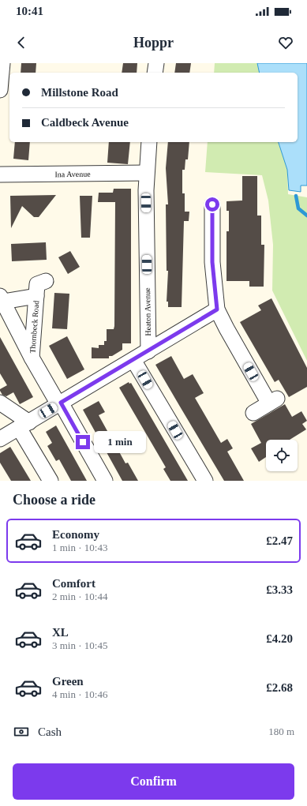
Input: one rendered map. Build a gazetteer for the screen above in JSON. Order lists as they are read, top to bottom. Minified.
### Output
{"streets":{"street":["Ina Avenue","Heaton Avenue","Thornbeck Road"]},"crossings":[["Ina Avenue","Heaton Avenue"]],"page":{"status":"10:41","header":"Hoppr","banner":["Millstone Road","Caldbeck Avenue"],"bubble":"1 min","heading":"Choose a ride","list":[{"name":"Economy","note":"1 min · 10:43","value":"£2.47"},{"name":"Comfort","note":"2 min · 10:44","value":"£3.33"},{"name":"XL","note":"3 min · 10:45","value":"£4.20"},{"name":"Green","note":"4 min · 10:46","value":"£2.68"}],"pay":["Cash","180 m"],"buttons":"Confirm"}}
